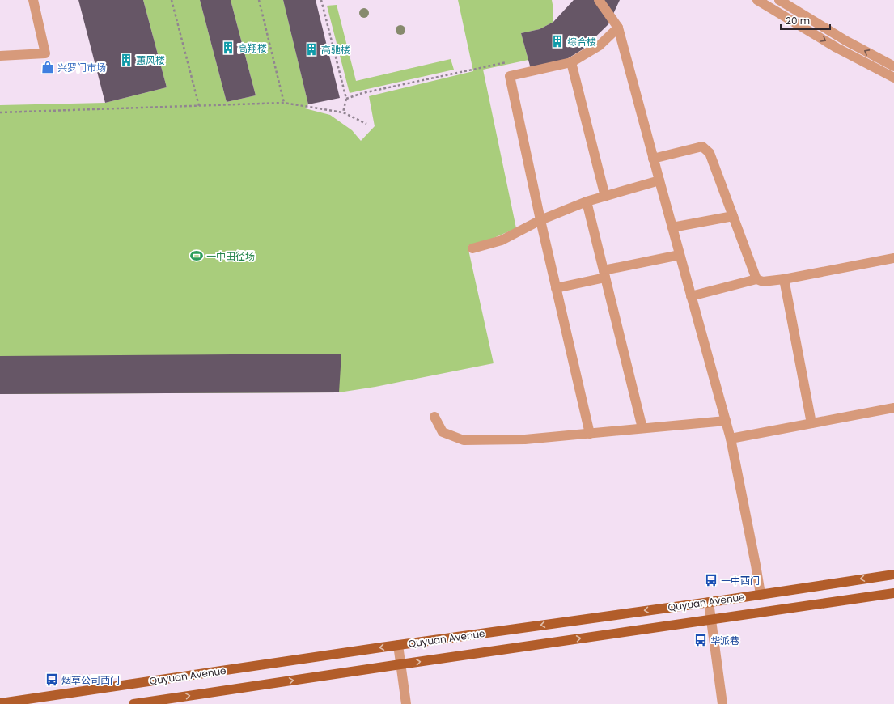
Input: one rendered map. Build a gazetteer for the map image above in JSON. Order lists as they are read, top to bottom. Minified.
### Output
{"streets":{"main road":["Quyuan Avenue"]},"places":{"building":["综合楼","高翔楼","高驰楼","蕙风楼"],"shop":["兴罗门市场"],"sports":["一中田径场"],"bus stop":["一中西门","华派巷","烟草公司西门"]},"scale_bar":"20 m"}
